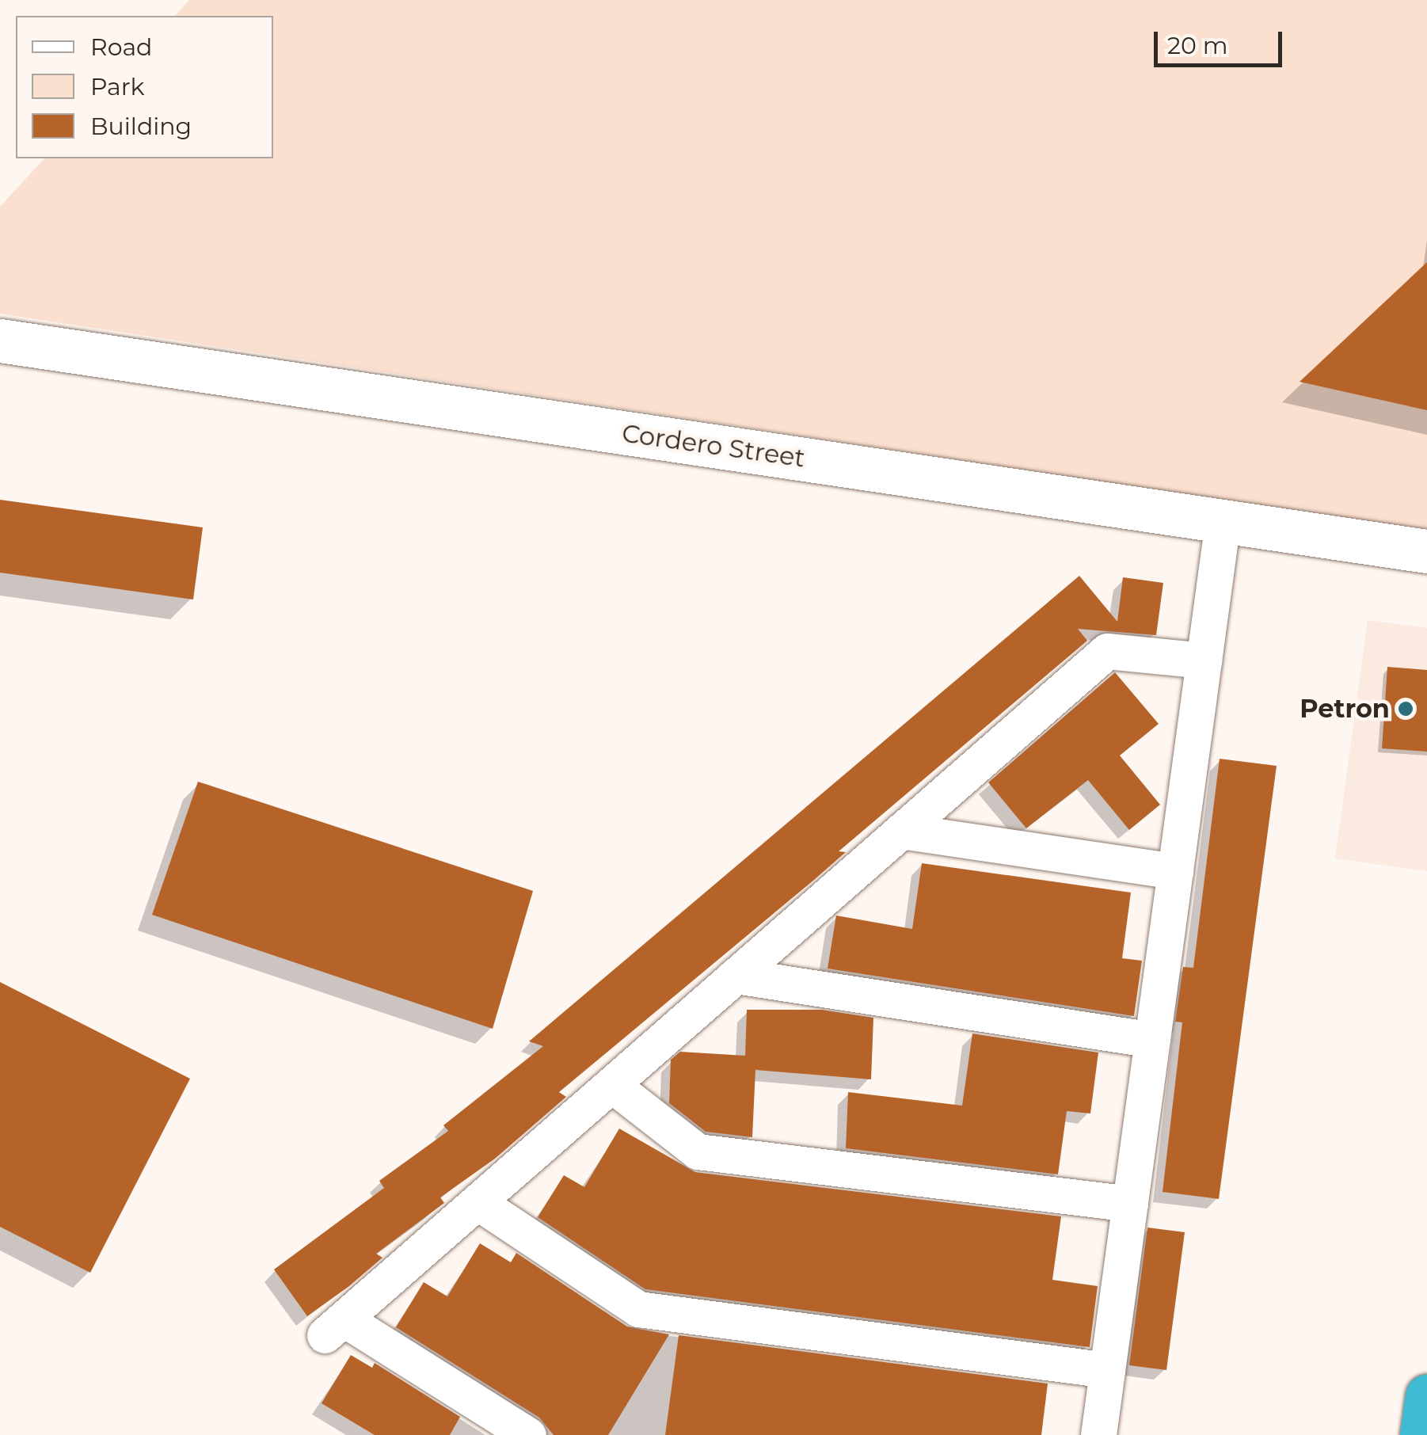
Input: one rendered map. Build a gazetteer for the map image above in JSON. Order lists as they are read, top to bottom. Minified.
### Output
{"streets":{"street":["Cordero Street"]},"places":["Petron"],"legend":["Road","Park","Building"],"scale_bar":"20 m"}
